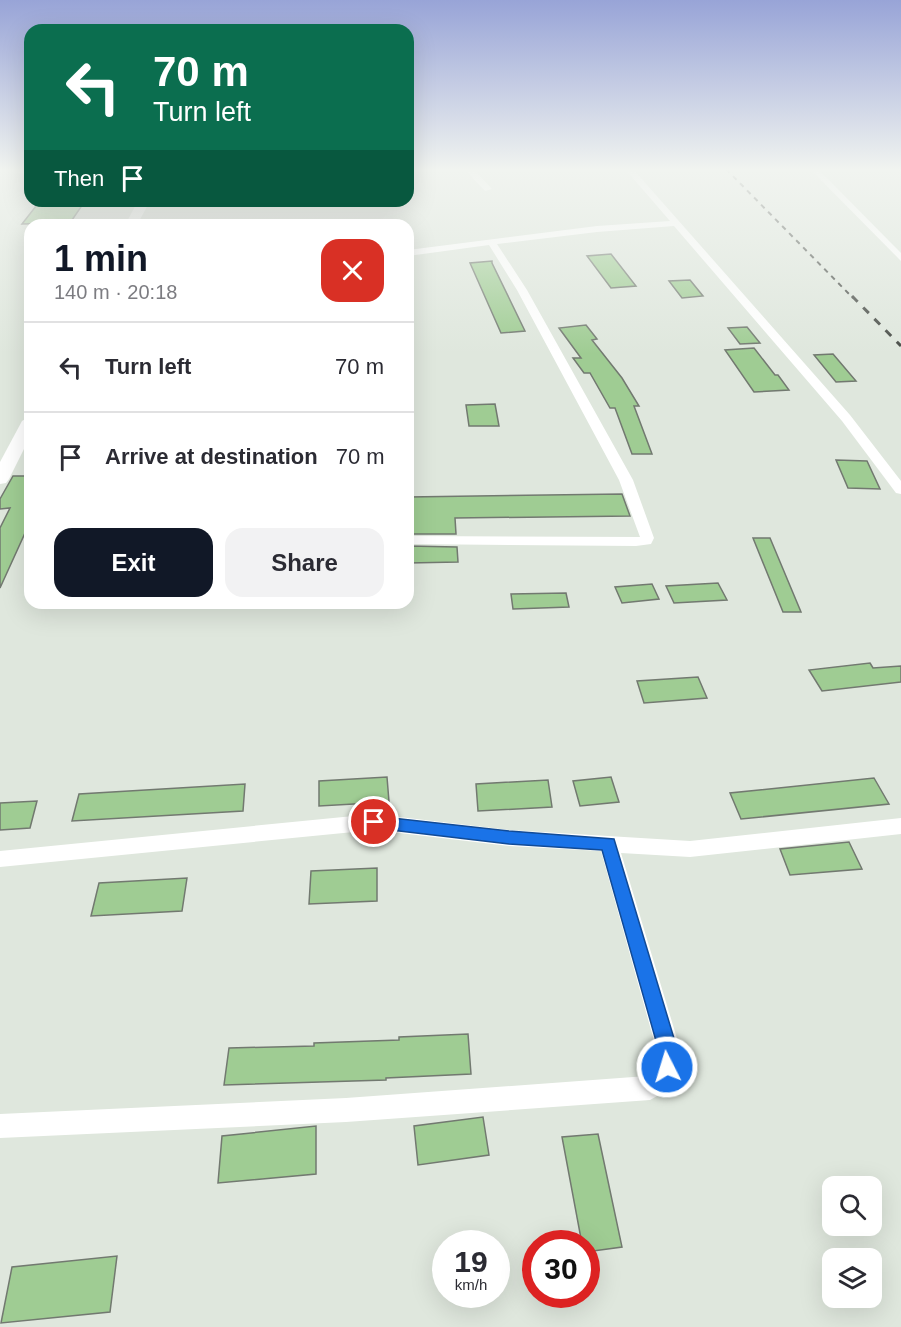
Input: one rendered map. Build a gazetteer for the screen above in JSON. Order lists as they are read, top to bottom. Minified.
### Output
{"page":{"turn":["70 m","Turn left"],"then":"Then","heading":["1 min","140 m · 20:18"],"list":[{"name":"Turn left","value":"70 m"},{"name":"Arrive at destination","value":"70 m"}],"buttons":["Exit","Share"],"speed":"19 km/h","limit":"30"}}
